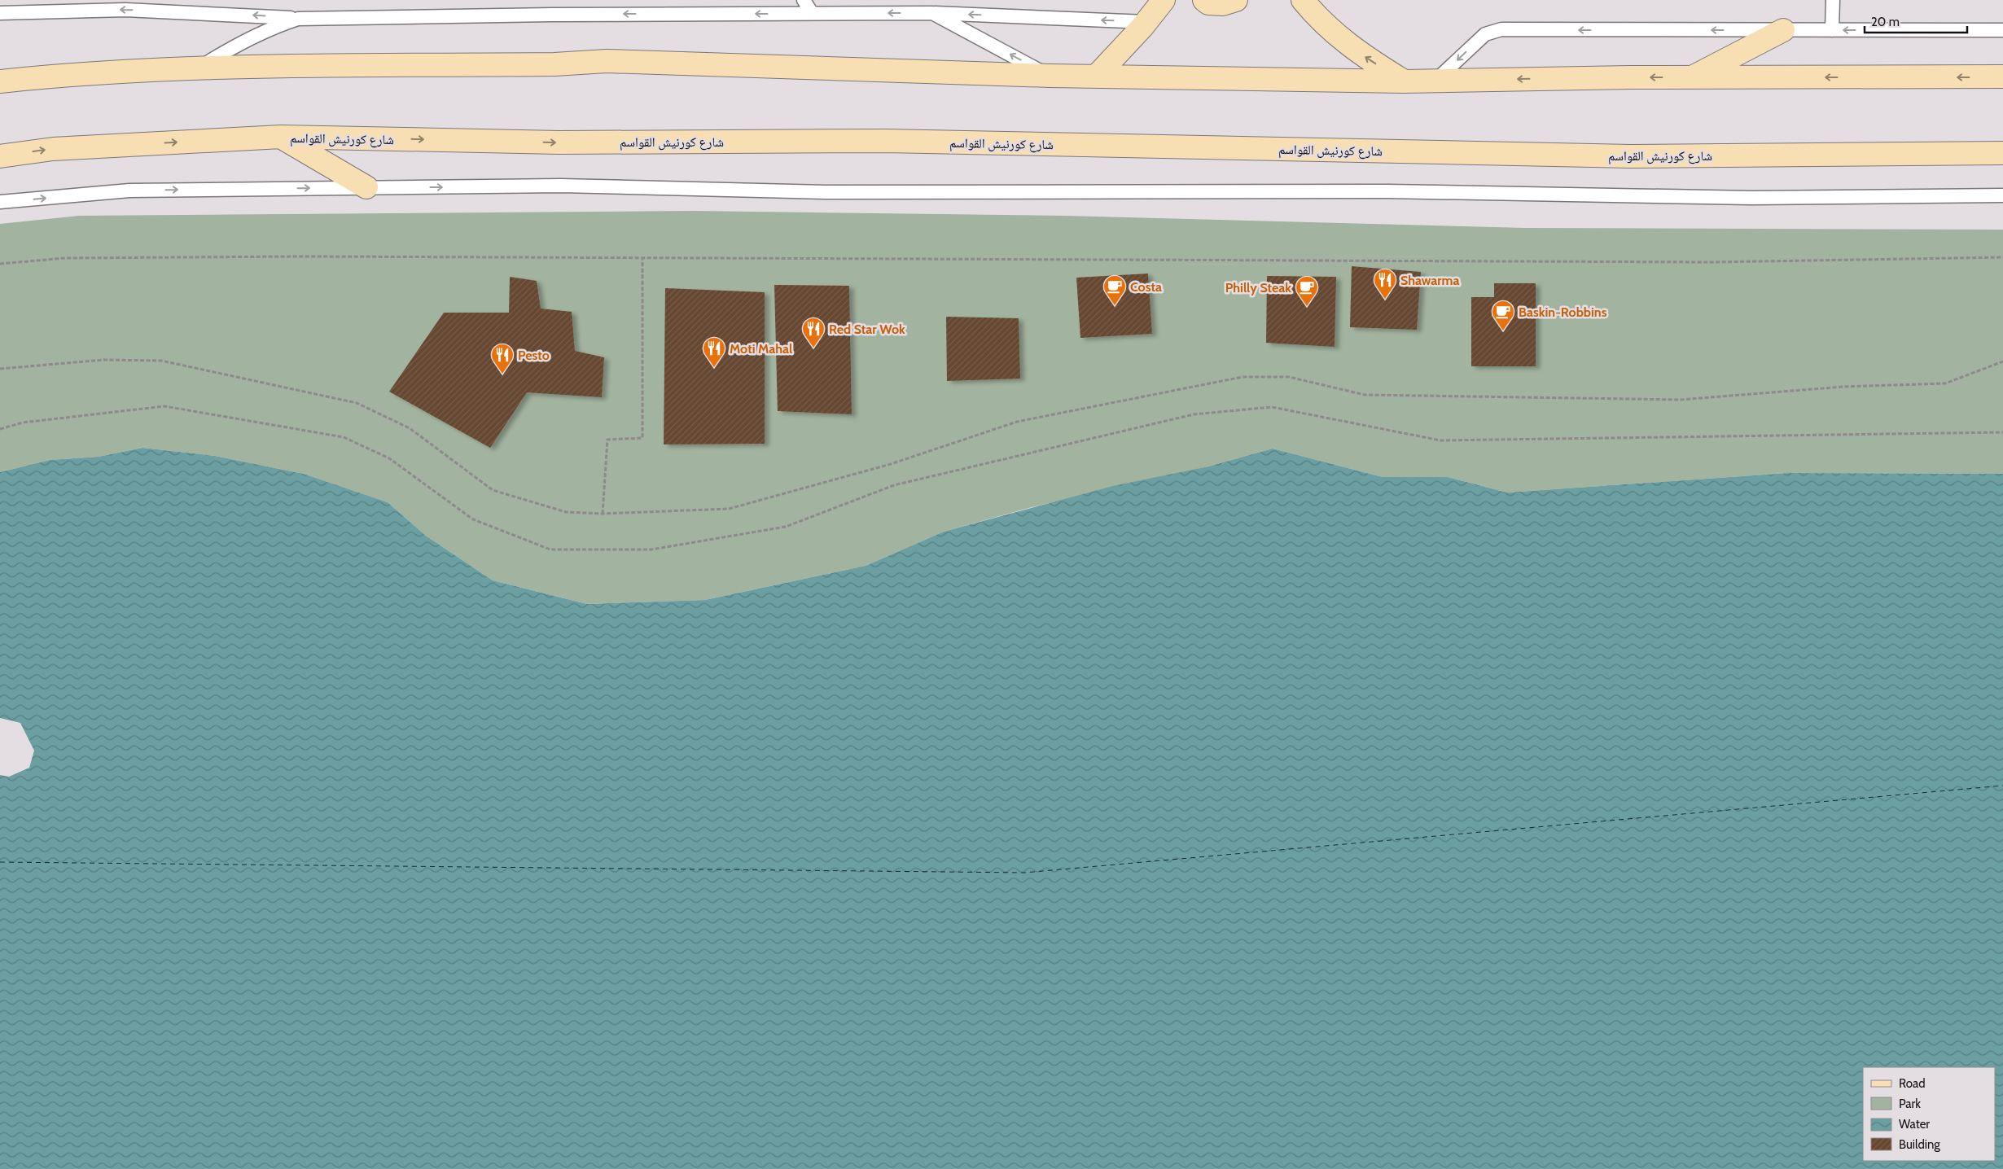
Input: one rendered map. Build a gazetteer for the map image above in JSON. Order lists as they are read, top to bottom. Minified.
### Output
{"streets":{"main road":["شارع كورنيش القواسم"]},"places":{"restaurant":["Shawarma","Red Star Wok","Moti Mahal","Pesto"],"cafe":["Costa","Philly Steak","Baskin-Robbins"]},"legend":["Road","Park","Water","Building"],"scale_bar":"20 m"}
